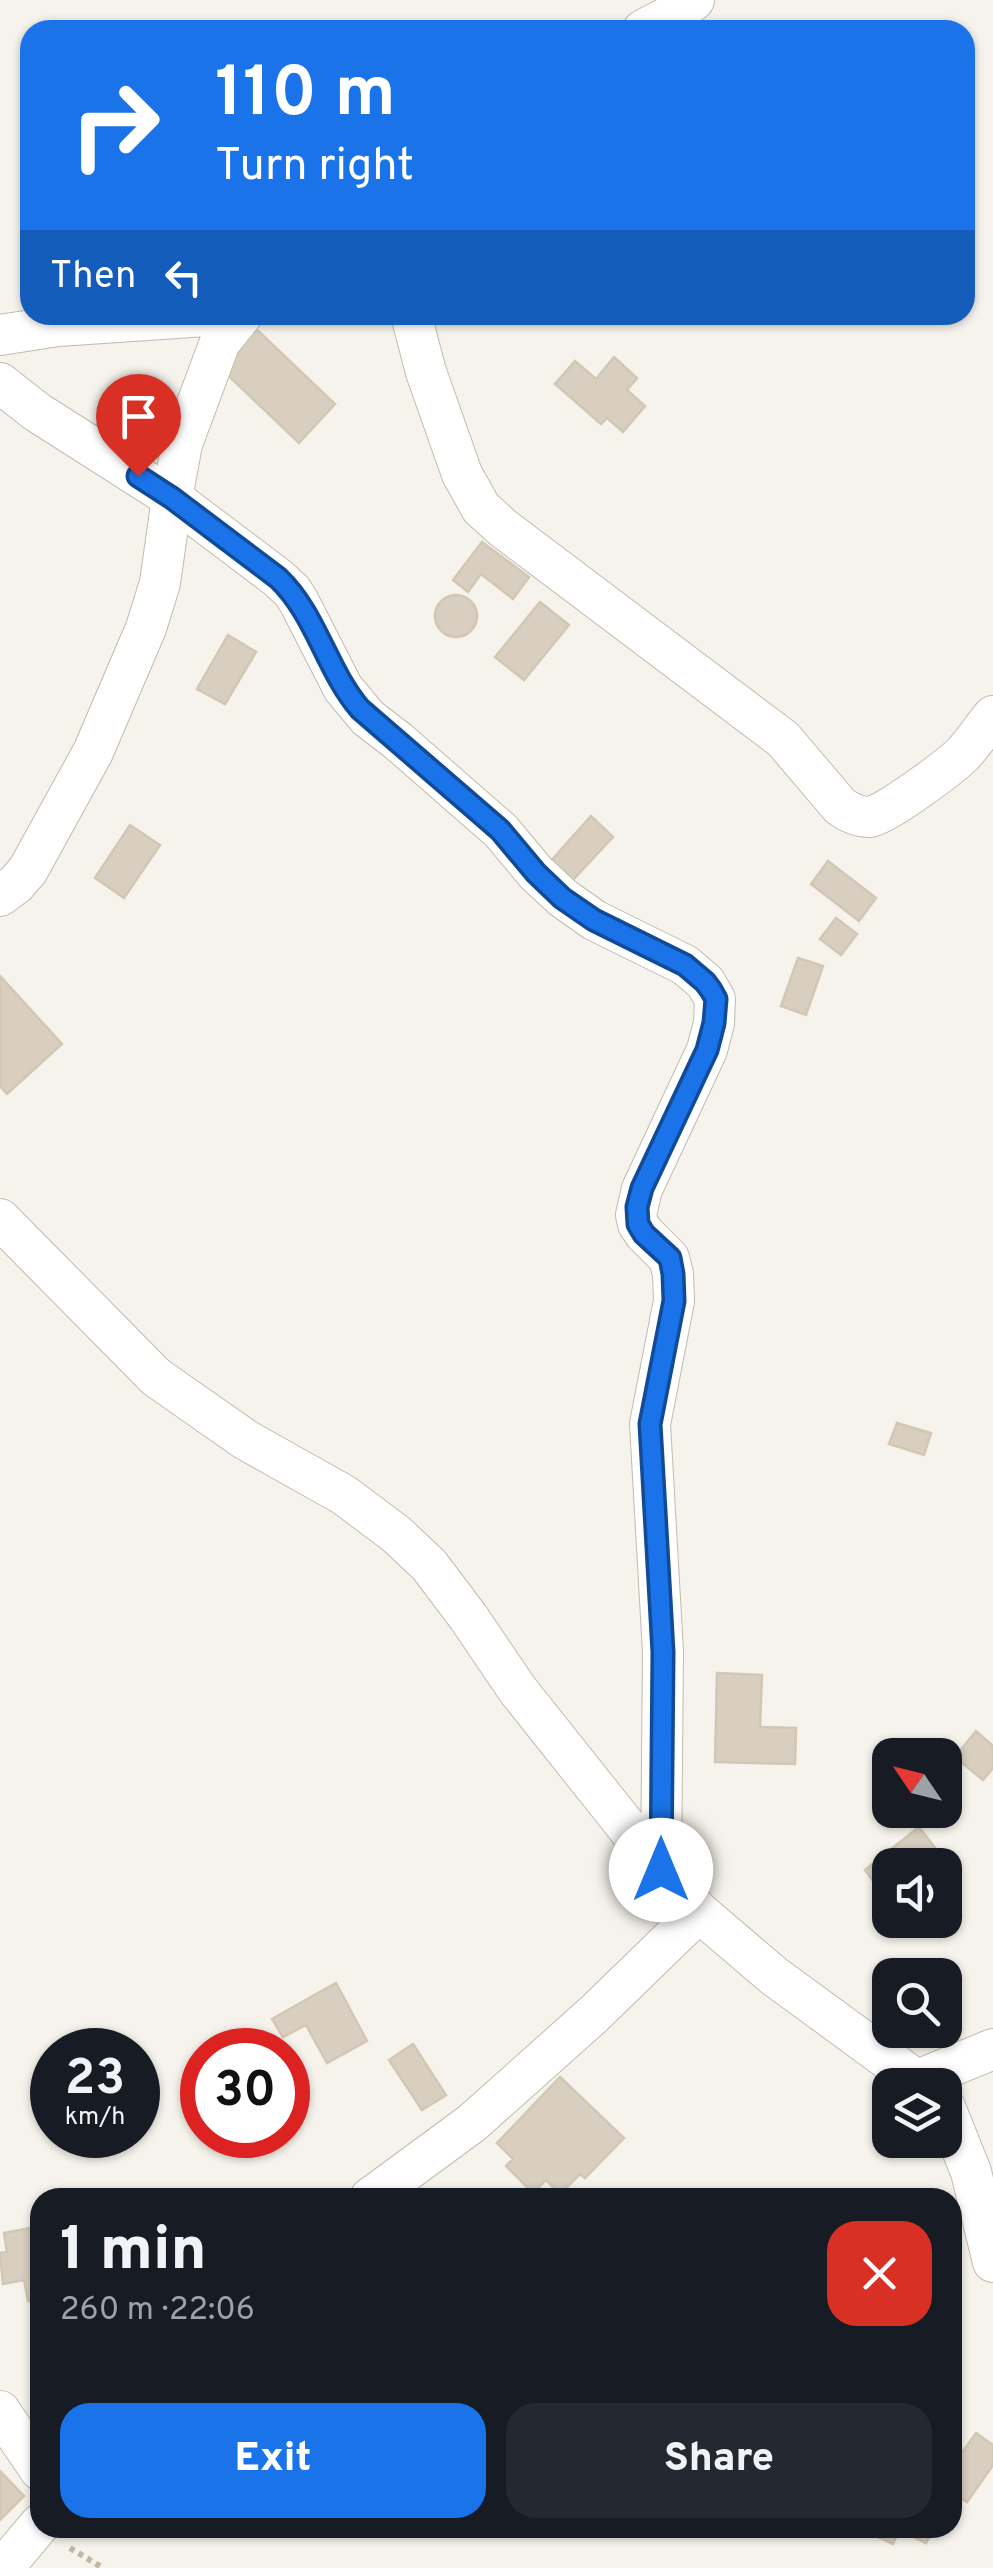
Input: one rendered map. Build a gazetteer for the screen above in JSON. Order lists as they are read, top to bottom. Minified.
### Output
{"north":"top left","page":{"turn":["110 m","Turn right"],"then":"Then","speed":"23 km/h","limit":"30","heading":["1 min","260 m · 22:06"],"buttons":["Exit","Share"]}}
